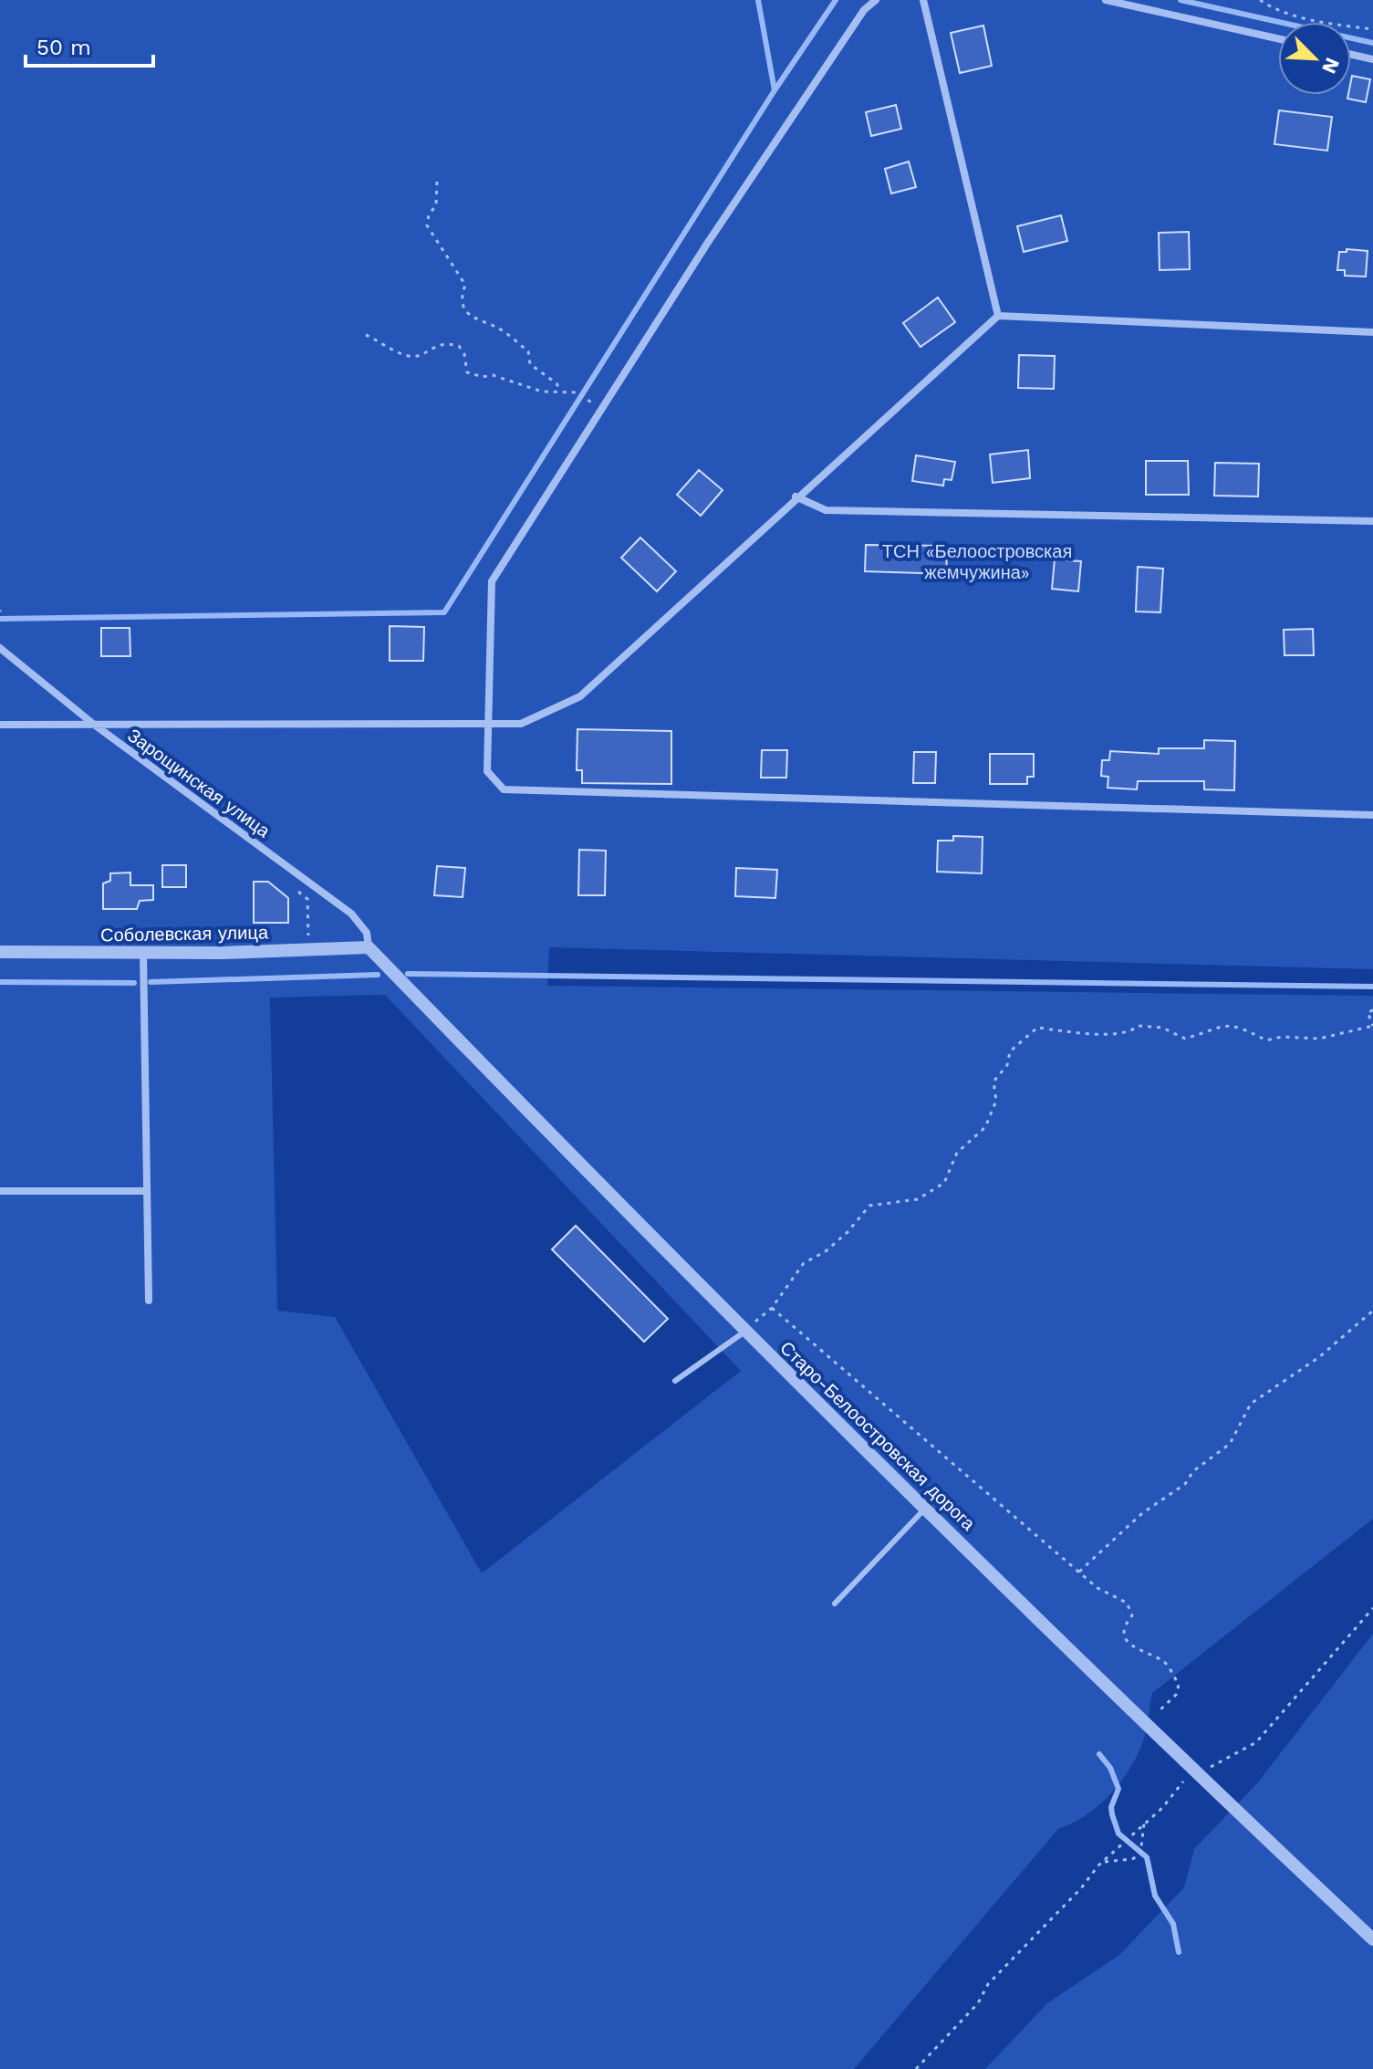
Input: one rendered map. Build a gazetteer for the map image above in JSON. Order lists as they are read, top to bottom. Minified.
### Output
{"streets":{"street":["Зарощинская улица","Соболевская улица","Старо-Белоостровская дорога"]},"crossings":[["Зарощинская улица","Соболевская улица"],["Зарощинская улица","Старо-Белоостровская дорога"],["Соболевская улица","Старо-Белоостровская дорога"]],"parks":["ТСН «Белоостровская жемчужина»"],"scale_bar":"50 m","north":"bottom right"}
